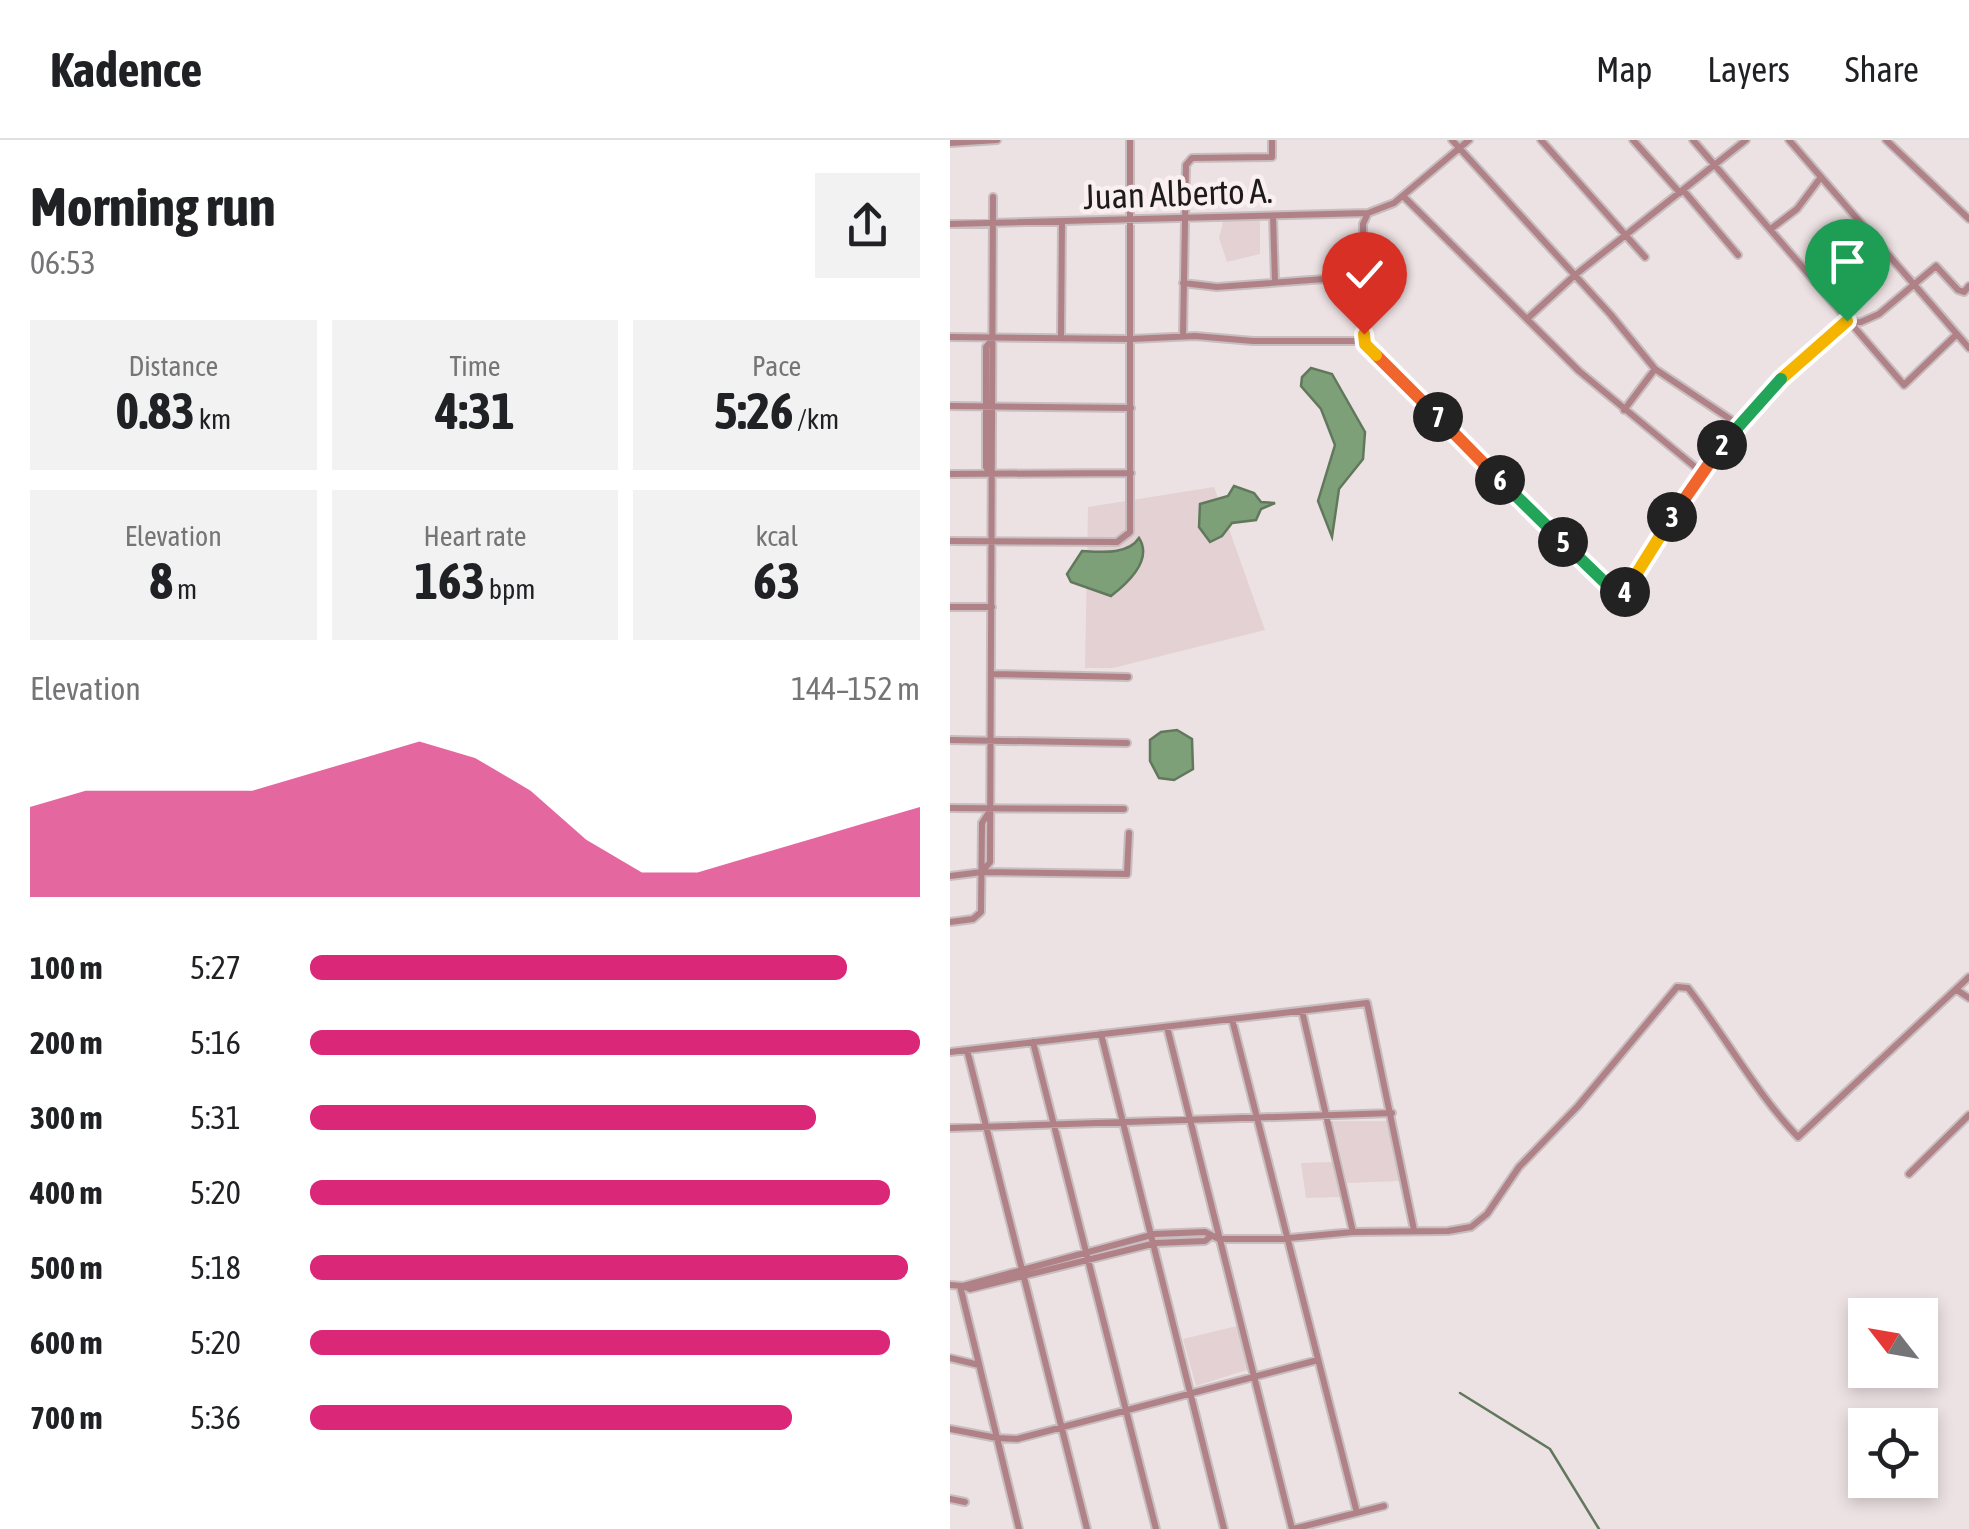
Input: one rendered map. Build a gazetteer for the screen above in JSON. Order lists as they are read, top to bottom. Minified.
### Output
{"streets":{"street":["Juan Alberto A."]},"north":"top left","page":{"header":"Kadence","nav":["Map","Layers","Share"],"heading":["Morning run","06:53"],"stats":[["Distance","0.83 km"],["Time","4:31"],["Pace","5:26 /km"],["Elevation","8 m"],["Heart rate","163 bpm"],["kcal","63"]],"pins":["7","2","6","3","5","4"],"chart":["Elevation","144–152 m"],"list":[{"name":"100 m","note":"5:27"},{"name":"200 m","note":"5:16"},{"name":"300 m","note":"5:31"},{"name":"400 m","note":"5:20"},{"name":"500 m","note":"5:18"},{"name":"600 m","note":"5:20"},{"name":"700 m","note":"5:36"}]}}
